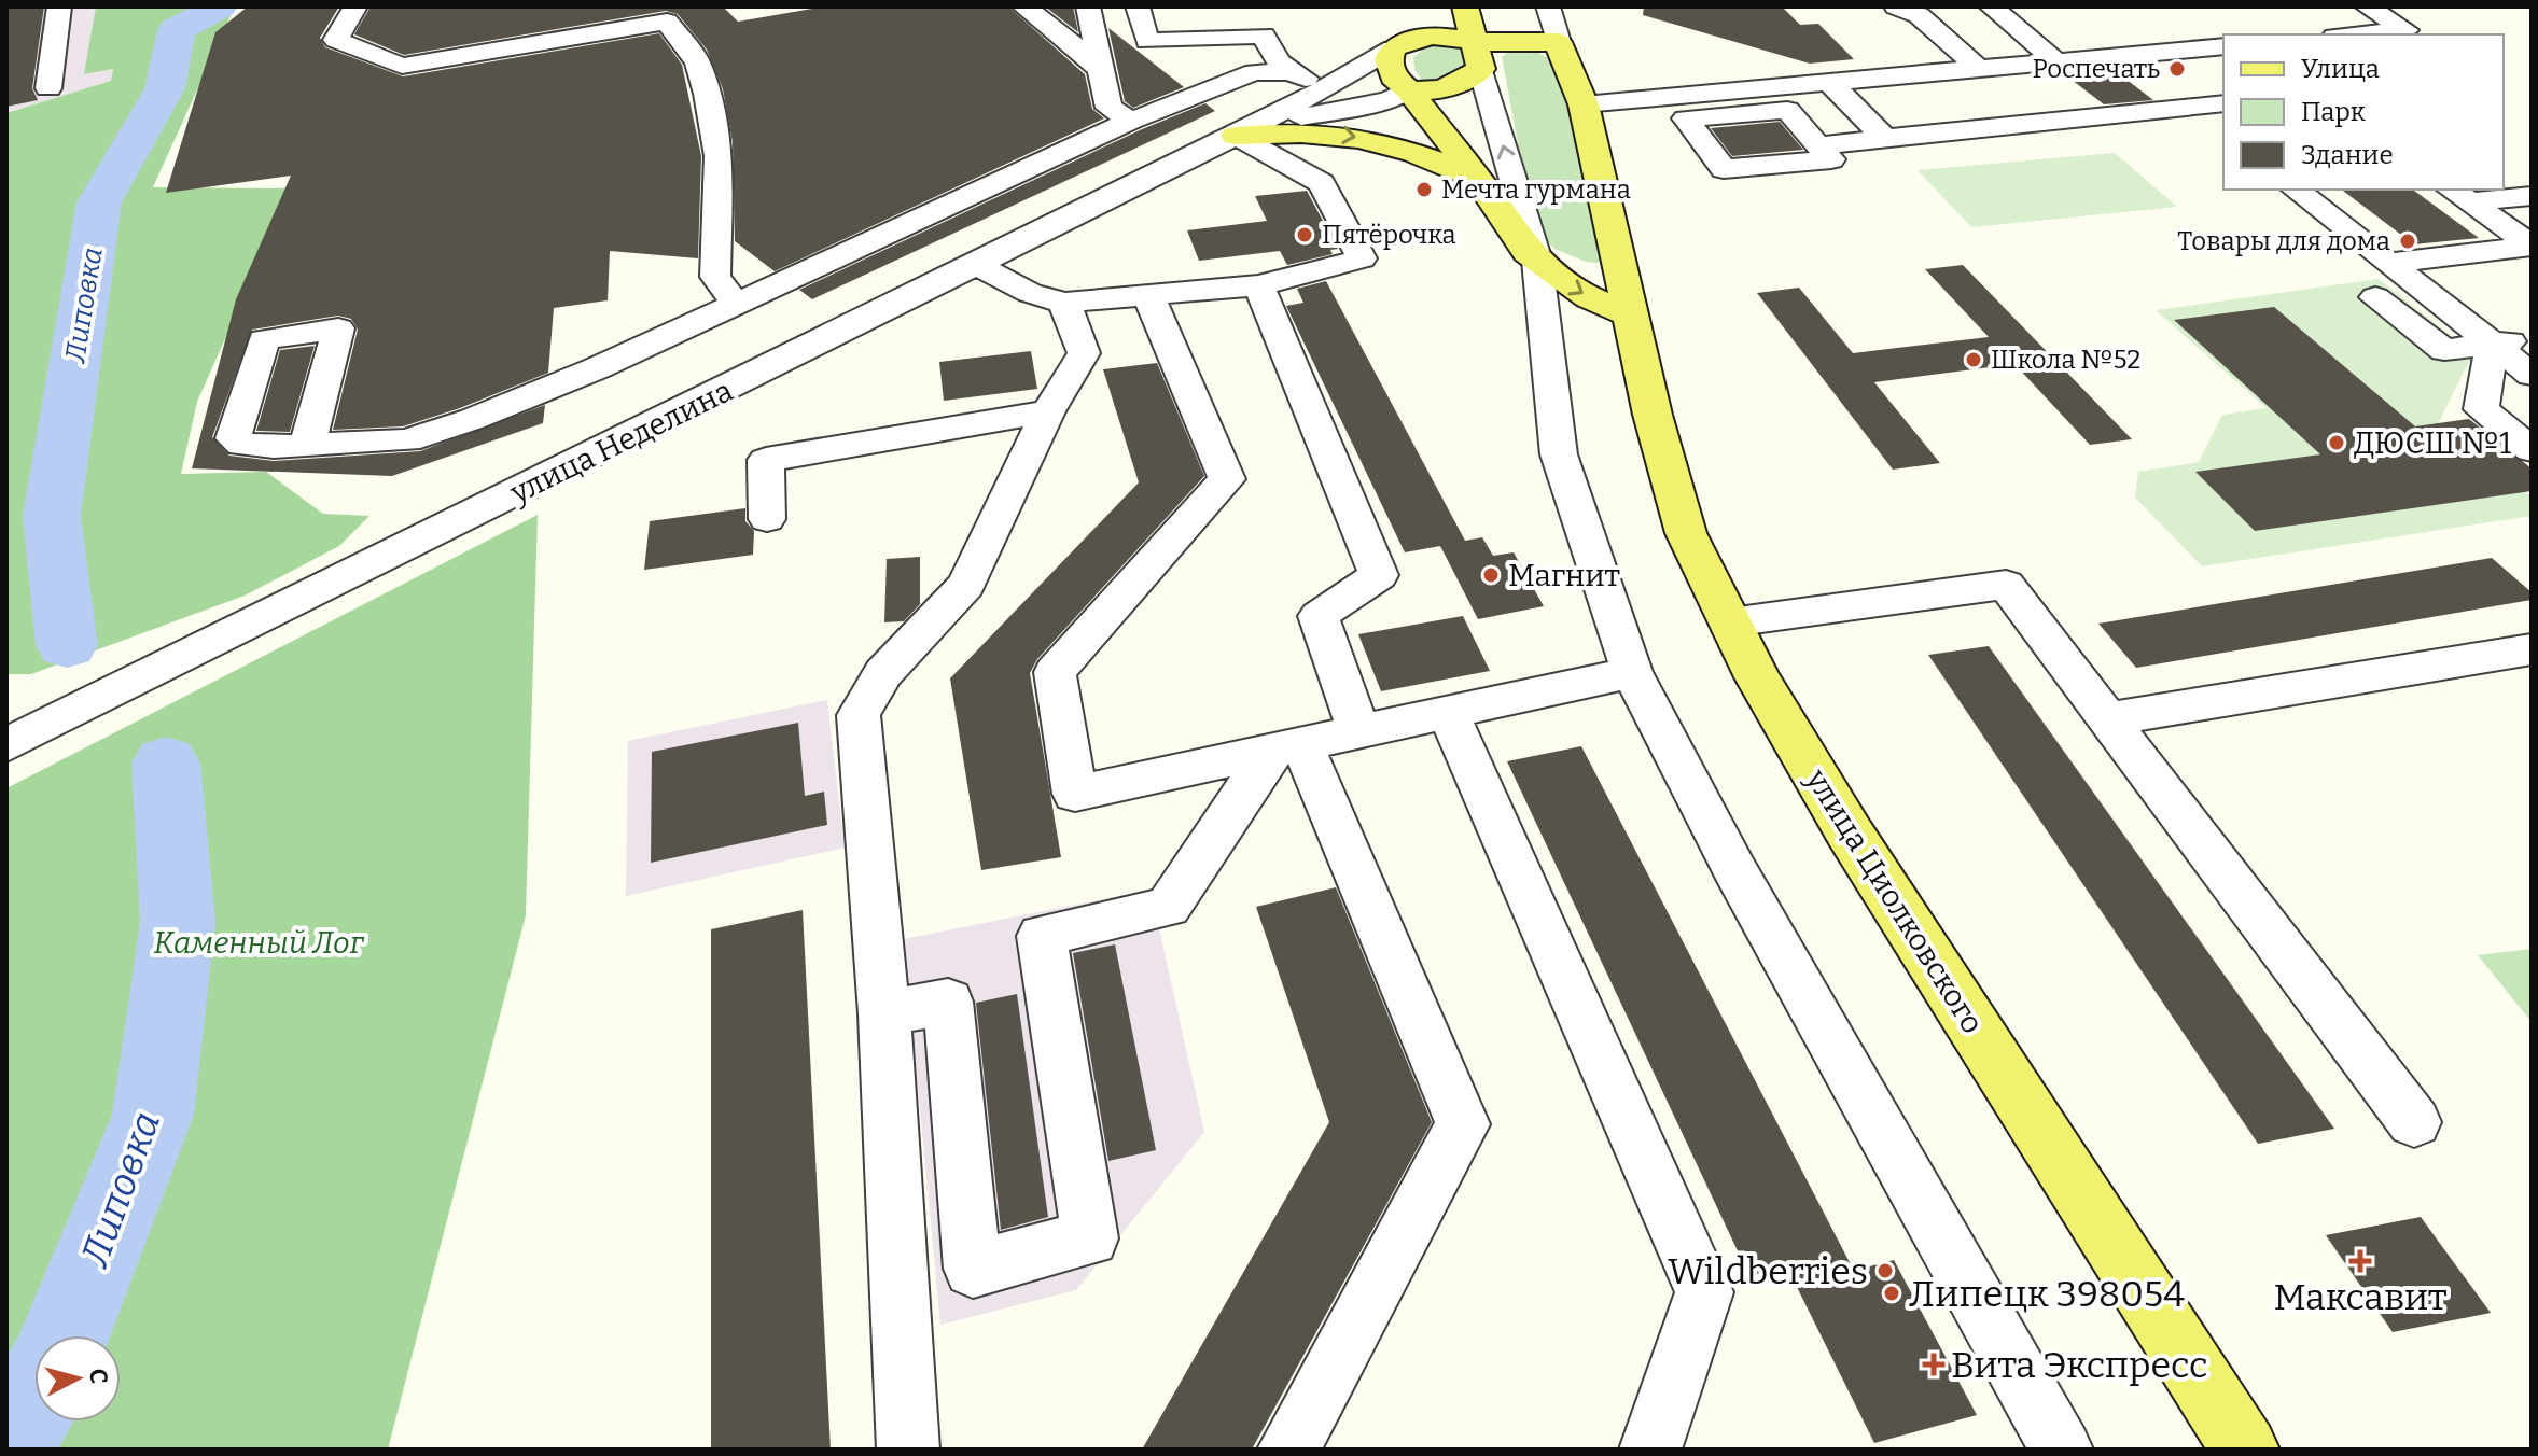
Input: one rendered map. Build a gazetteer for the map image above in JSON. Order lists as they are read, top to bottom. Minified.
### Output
{"streets":{"main road":["улица Циолковского"],"street":["улица Неделина"]},"water":["Липовка"],"parks":["Каменный Лог"],"places":{"other":["Роспечать","Мечта гурмана","Пятёрочка","Товары для дома","Школа №52","ДЮСШ №1","Магнит","Wildberries","Липецк 398054"],"health":["Максавит","Вита Экспресс"]},"legend":["Улица","Парк","Здание"],"north":"right"}
